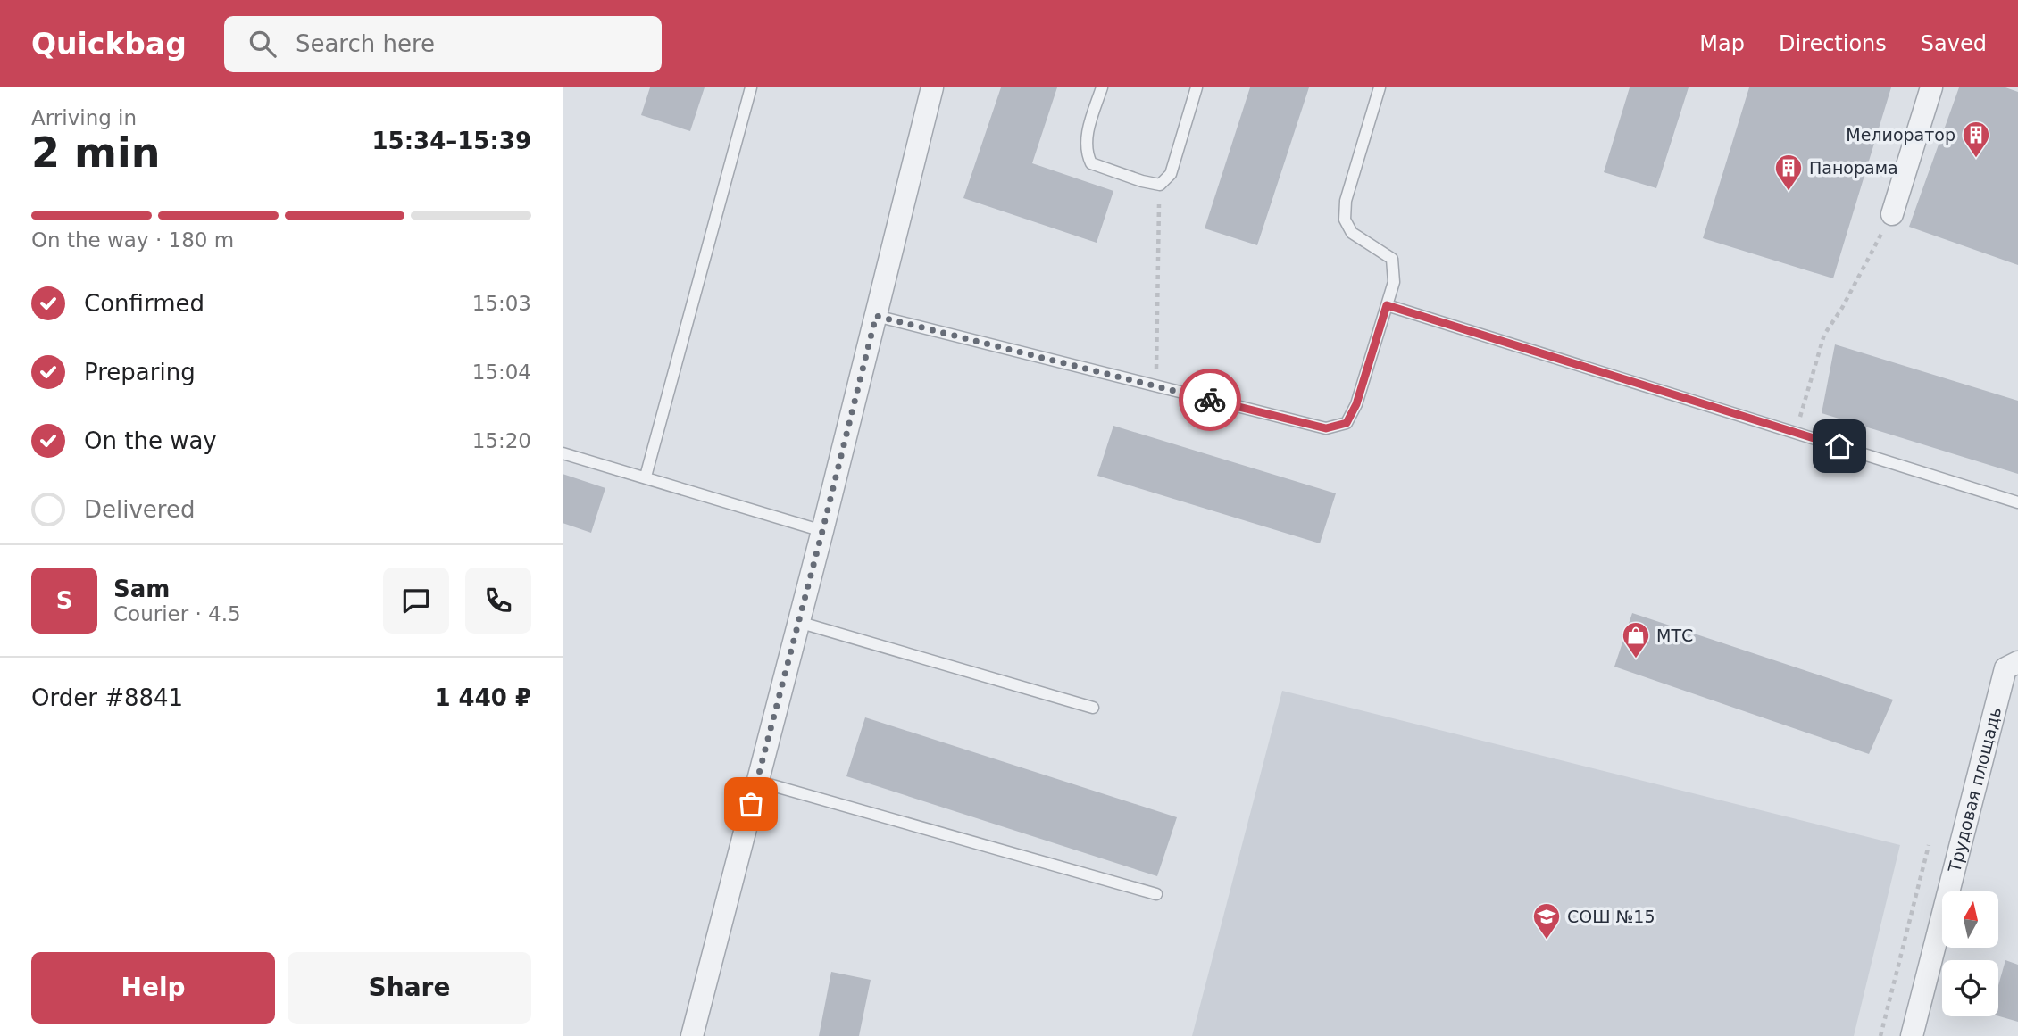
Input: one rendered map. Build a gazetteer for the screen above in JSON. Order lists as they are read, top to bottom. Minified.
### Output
{"streets":{"street":["Трудовая площадь"]},"places":{"building":["Мелиоратор","Панорама"],"shop":["МТС"],"school or university":["СОШ №15"]},"north":"top","page":{"header":"Quickbag","search":"Search here","nav":["Map","Directions","Saved"],"heading":["2 min","Arriving in","15:34–15:39"],"panel":["Sam","Courier · 4.5","Order #8841","1 440 ₽"],"bar":"On the way · 180 m","list":[["Confirmed","15:03"],["Preparing","15:04"],["On the way","15:20"],"Delivered"],"round":"S","buttons":["Help","Share"]}}
